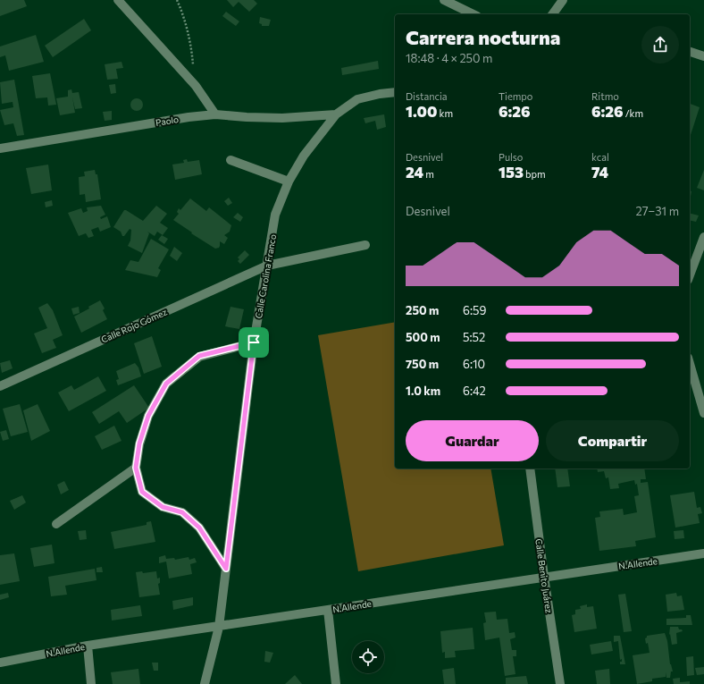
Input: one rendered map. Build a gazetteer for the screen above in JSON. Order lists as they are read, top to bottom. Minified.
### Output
{"streets":{"street":["Paolo","Calle Carolina Franco","Calle Rojo Gómez","N.Allende","Calle Benito Juárez"]},"crossings":[["Paolo","Calle Carolina Franco"],["Calle Carolina Franco","Calle Rojo Gómez"],["Calle Carolina Franco","N.Allende"],["N.Allende","Calle Benito Juárez"]],"page":{"heading":["Carrera nocturna","18:48 · 4 × 250 m"],"stats":[["Distancia","1.00 km"],["Tiempo","6:26"],["Ritmo","6:26 /km"],["Desnivel","24 m"],["Pulso","153 bpm"],["kcal","74"]],"chart":["Desnivel","27–31 m"],"list":[{"name":"250 m","note":"6:59"},{"name":"500 m","note":"5:52"},{"name":"750 m","note":"6:10"},{"name":"1.0 km","note":"6:42"}],"buttons":["Guardar","Compartir"]}}
